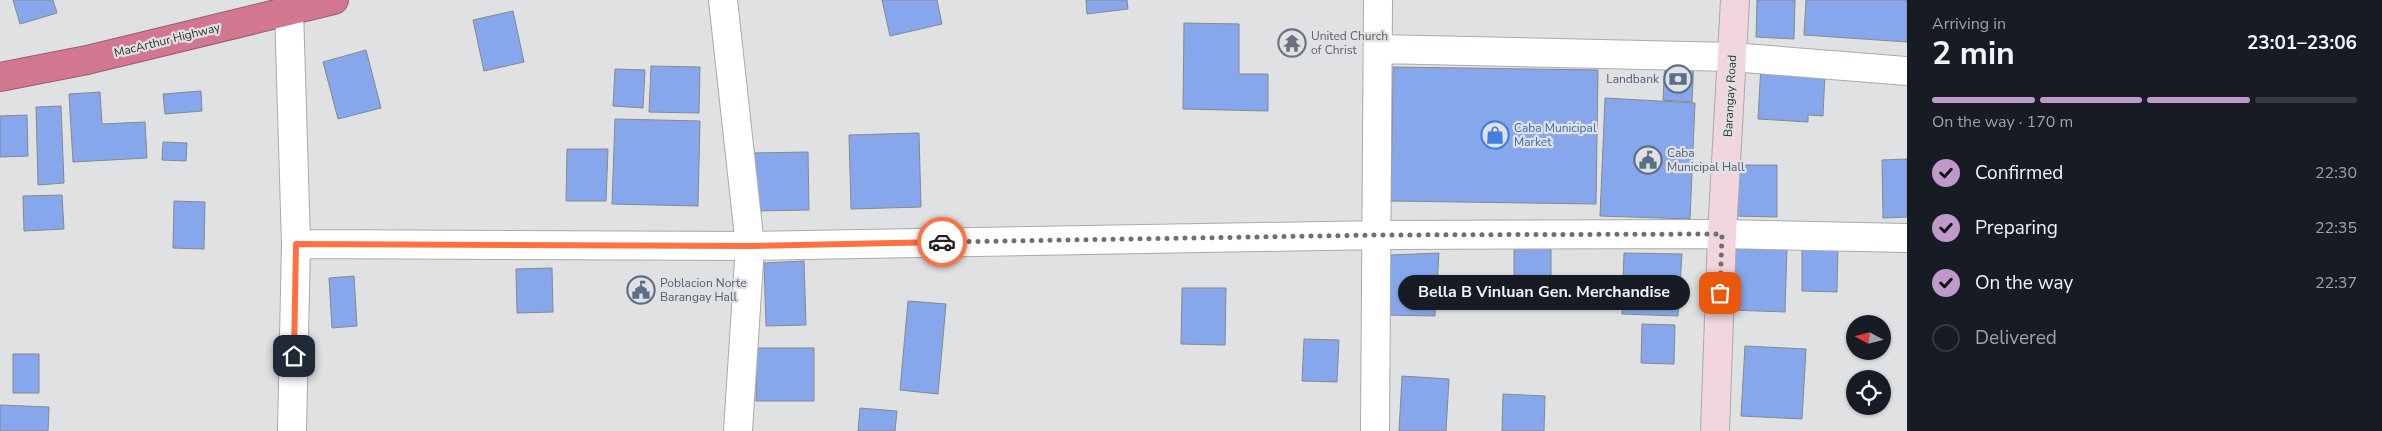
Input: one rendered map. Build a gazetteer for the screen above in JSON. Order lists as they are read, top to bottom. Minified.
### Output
{"streets":{"highway":["MacArthur Highway"],"street":["Barangay Road"]},"places":{"temple":["United Church of Christ"],"bank":["Landbank"],"shop":["Caba Municipal Market"],"public building":["Caba Municipal Hall","Poblacion Norte Barangay Hall"],"other":["Bella B Vinluan Gen. Merchandise"]},"north":"left","page":{"heading":["2 min","Arriving in","23:01–23:06"],"bar":"On the way · 170 m","list":[["Confirmed","22:30"],["Preparing","22:35"],["On the way","22:37"],"Delivered"],"bubble":"Bella B Vinluan Gen. Merchandise"}}
